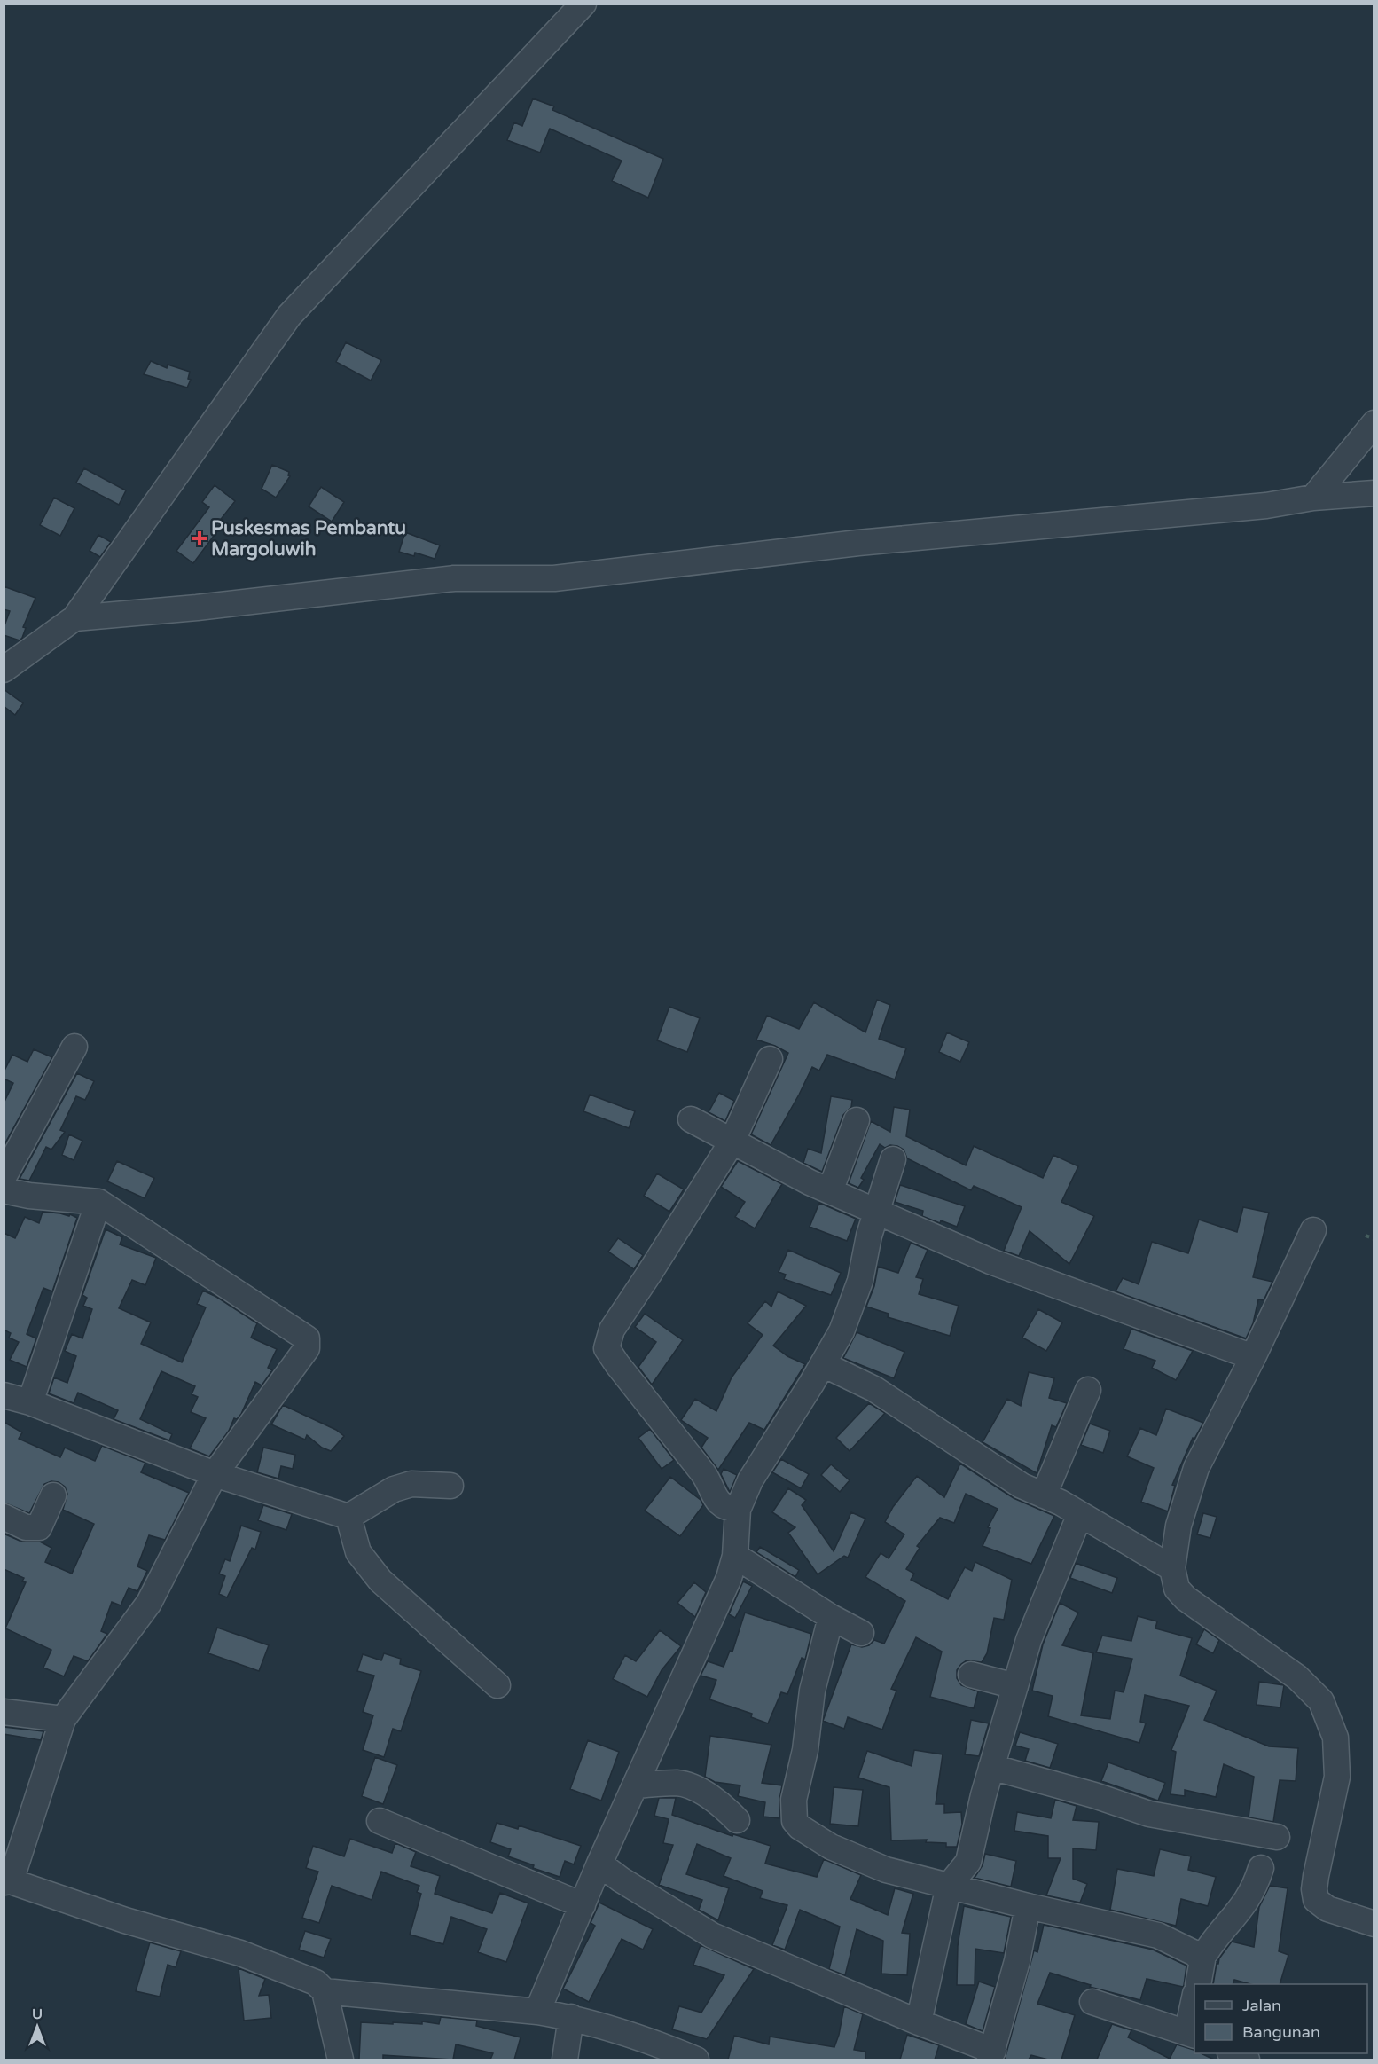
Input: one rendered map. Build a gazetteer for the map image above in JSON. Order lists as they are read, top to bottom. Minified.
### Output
{"places":{"health":["Puskesmas Pembantu Margoluwih"]},"legend":["Jalan","Bangunan"],"north":"top"}
